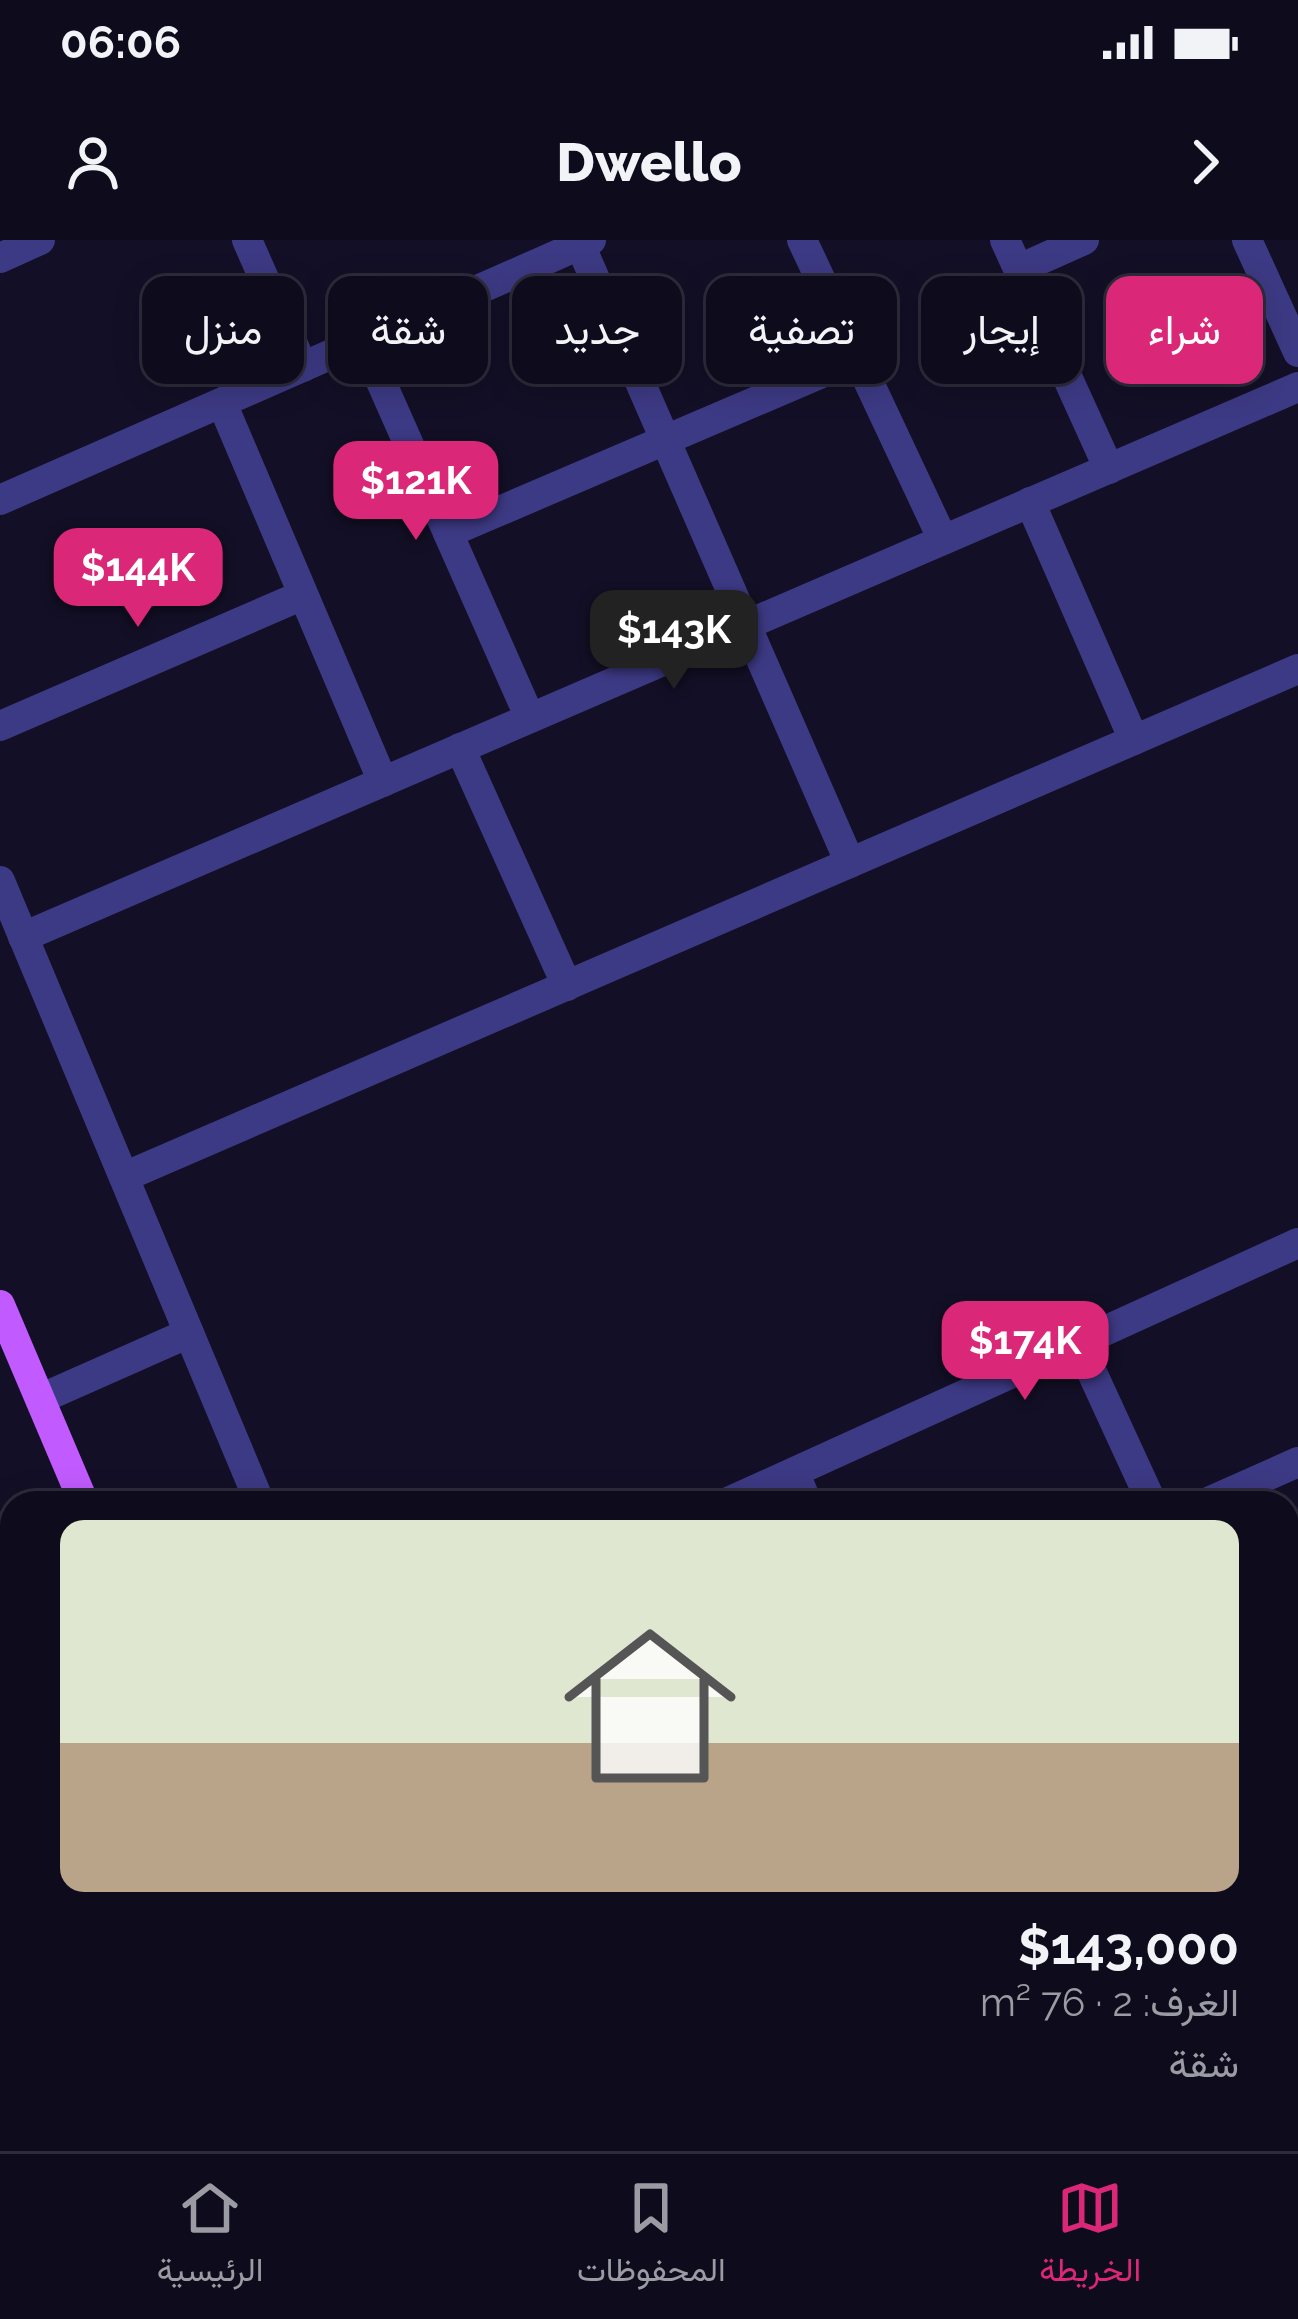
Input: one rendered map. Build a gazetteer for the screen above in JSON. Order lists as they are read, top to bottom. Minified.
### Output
{"page":{"status":"06:06","header":"Dwello","chip":["شراء","إيجار","تصفية","جديد","شقة","منزل"],"price":["$121K","$144K","$143K","$174K"],"list":[{"name":"$143,000","note":"الغرف: 2 · 76 m² · شقة"}],"tabs":["الخريطة","المحفوظات","الرئيسية"]}}
